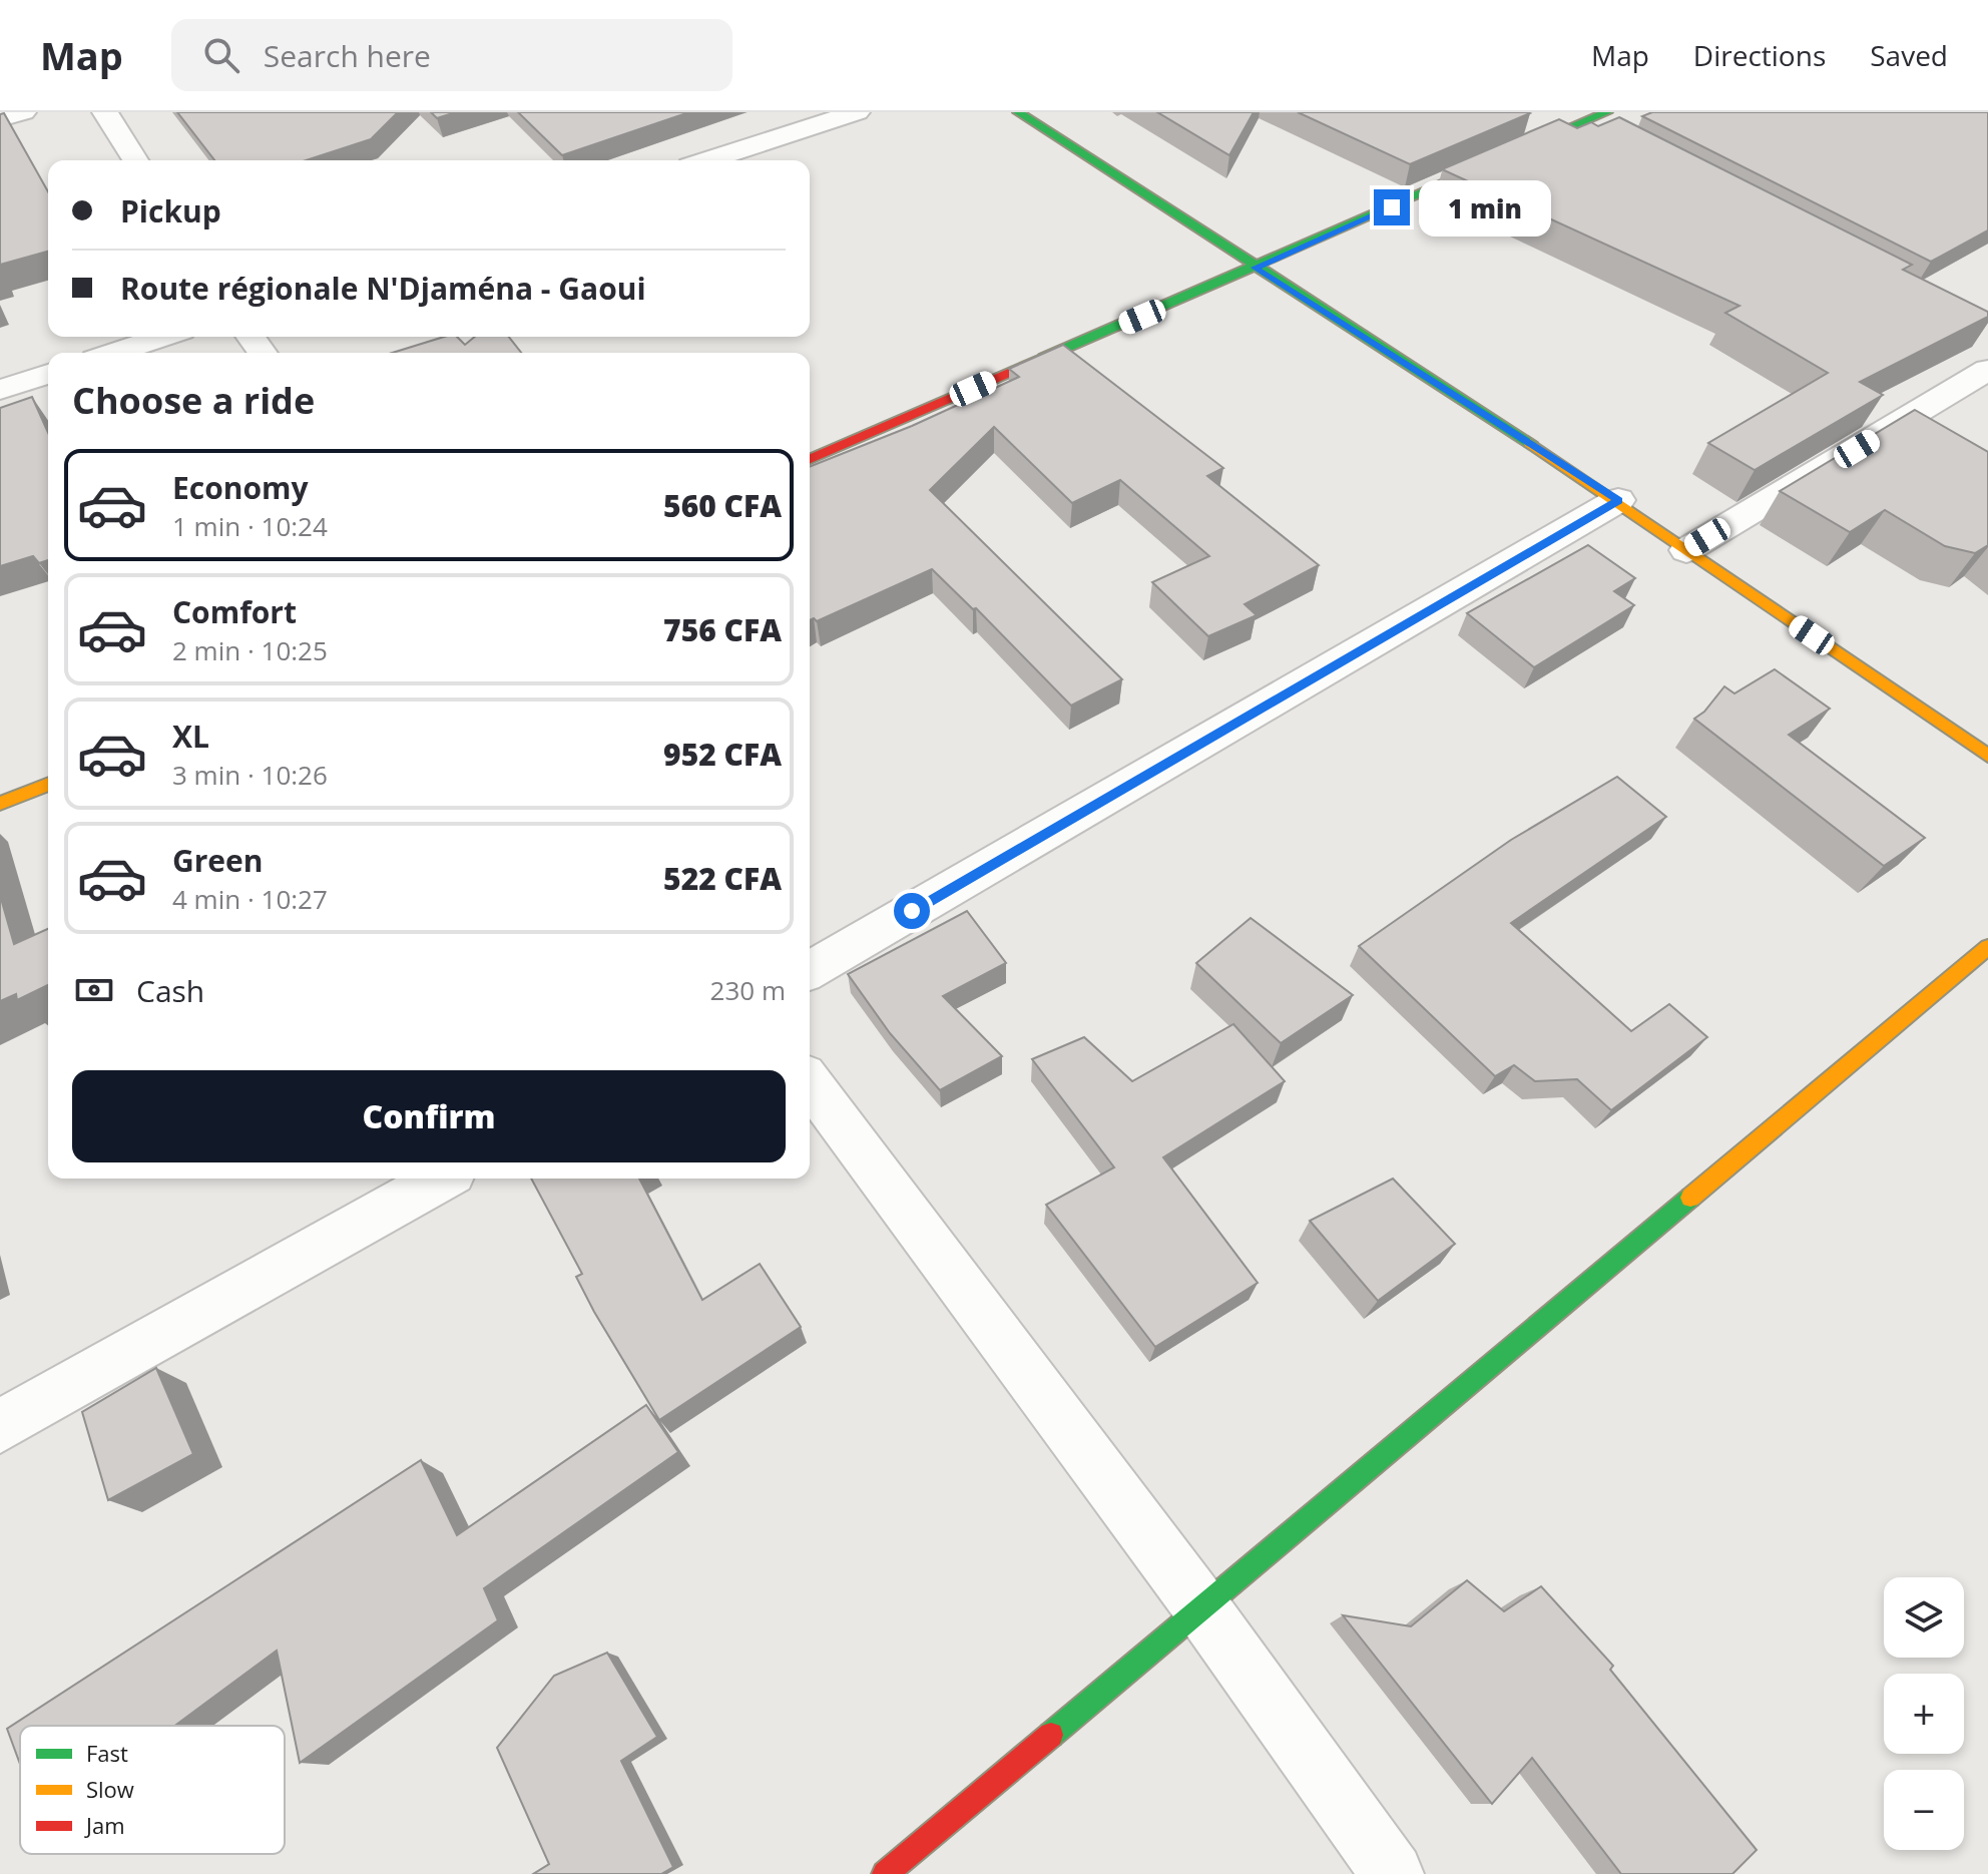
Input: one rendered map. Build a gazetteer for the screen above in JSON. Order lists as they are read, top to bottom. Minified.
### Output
{"legend":["Fast","Slow","Jam"],"page":{"header":"Map","search":"Search here","nav":["Map","Directions","Saved"],"banner":["Pickup","Route régionale N'Djaména - Gaoui"],"bubble":"1 min","heading":"Choose a ride","list":[{"name":"Economy","note":"1 min · 10:24","value":"560 CFA"},{"name":"Comfort","note":"2 min · 10:25","value":"756 CFA"},{"name":"XL","note":"3 min · 10:26","value":"952 CFA"},{"name":"Green","note":"4 min · 10:27","value":"522 CFA"}],"pay":["Cash","230 m"],"buttons":"Confirm","map_buttons":["+","−"]}}
